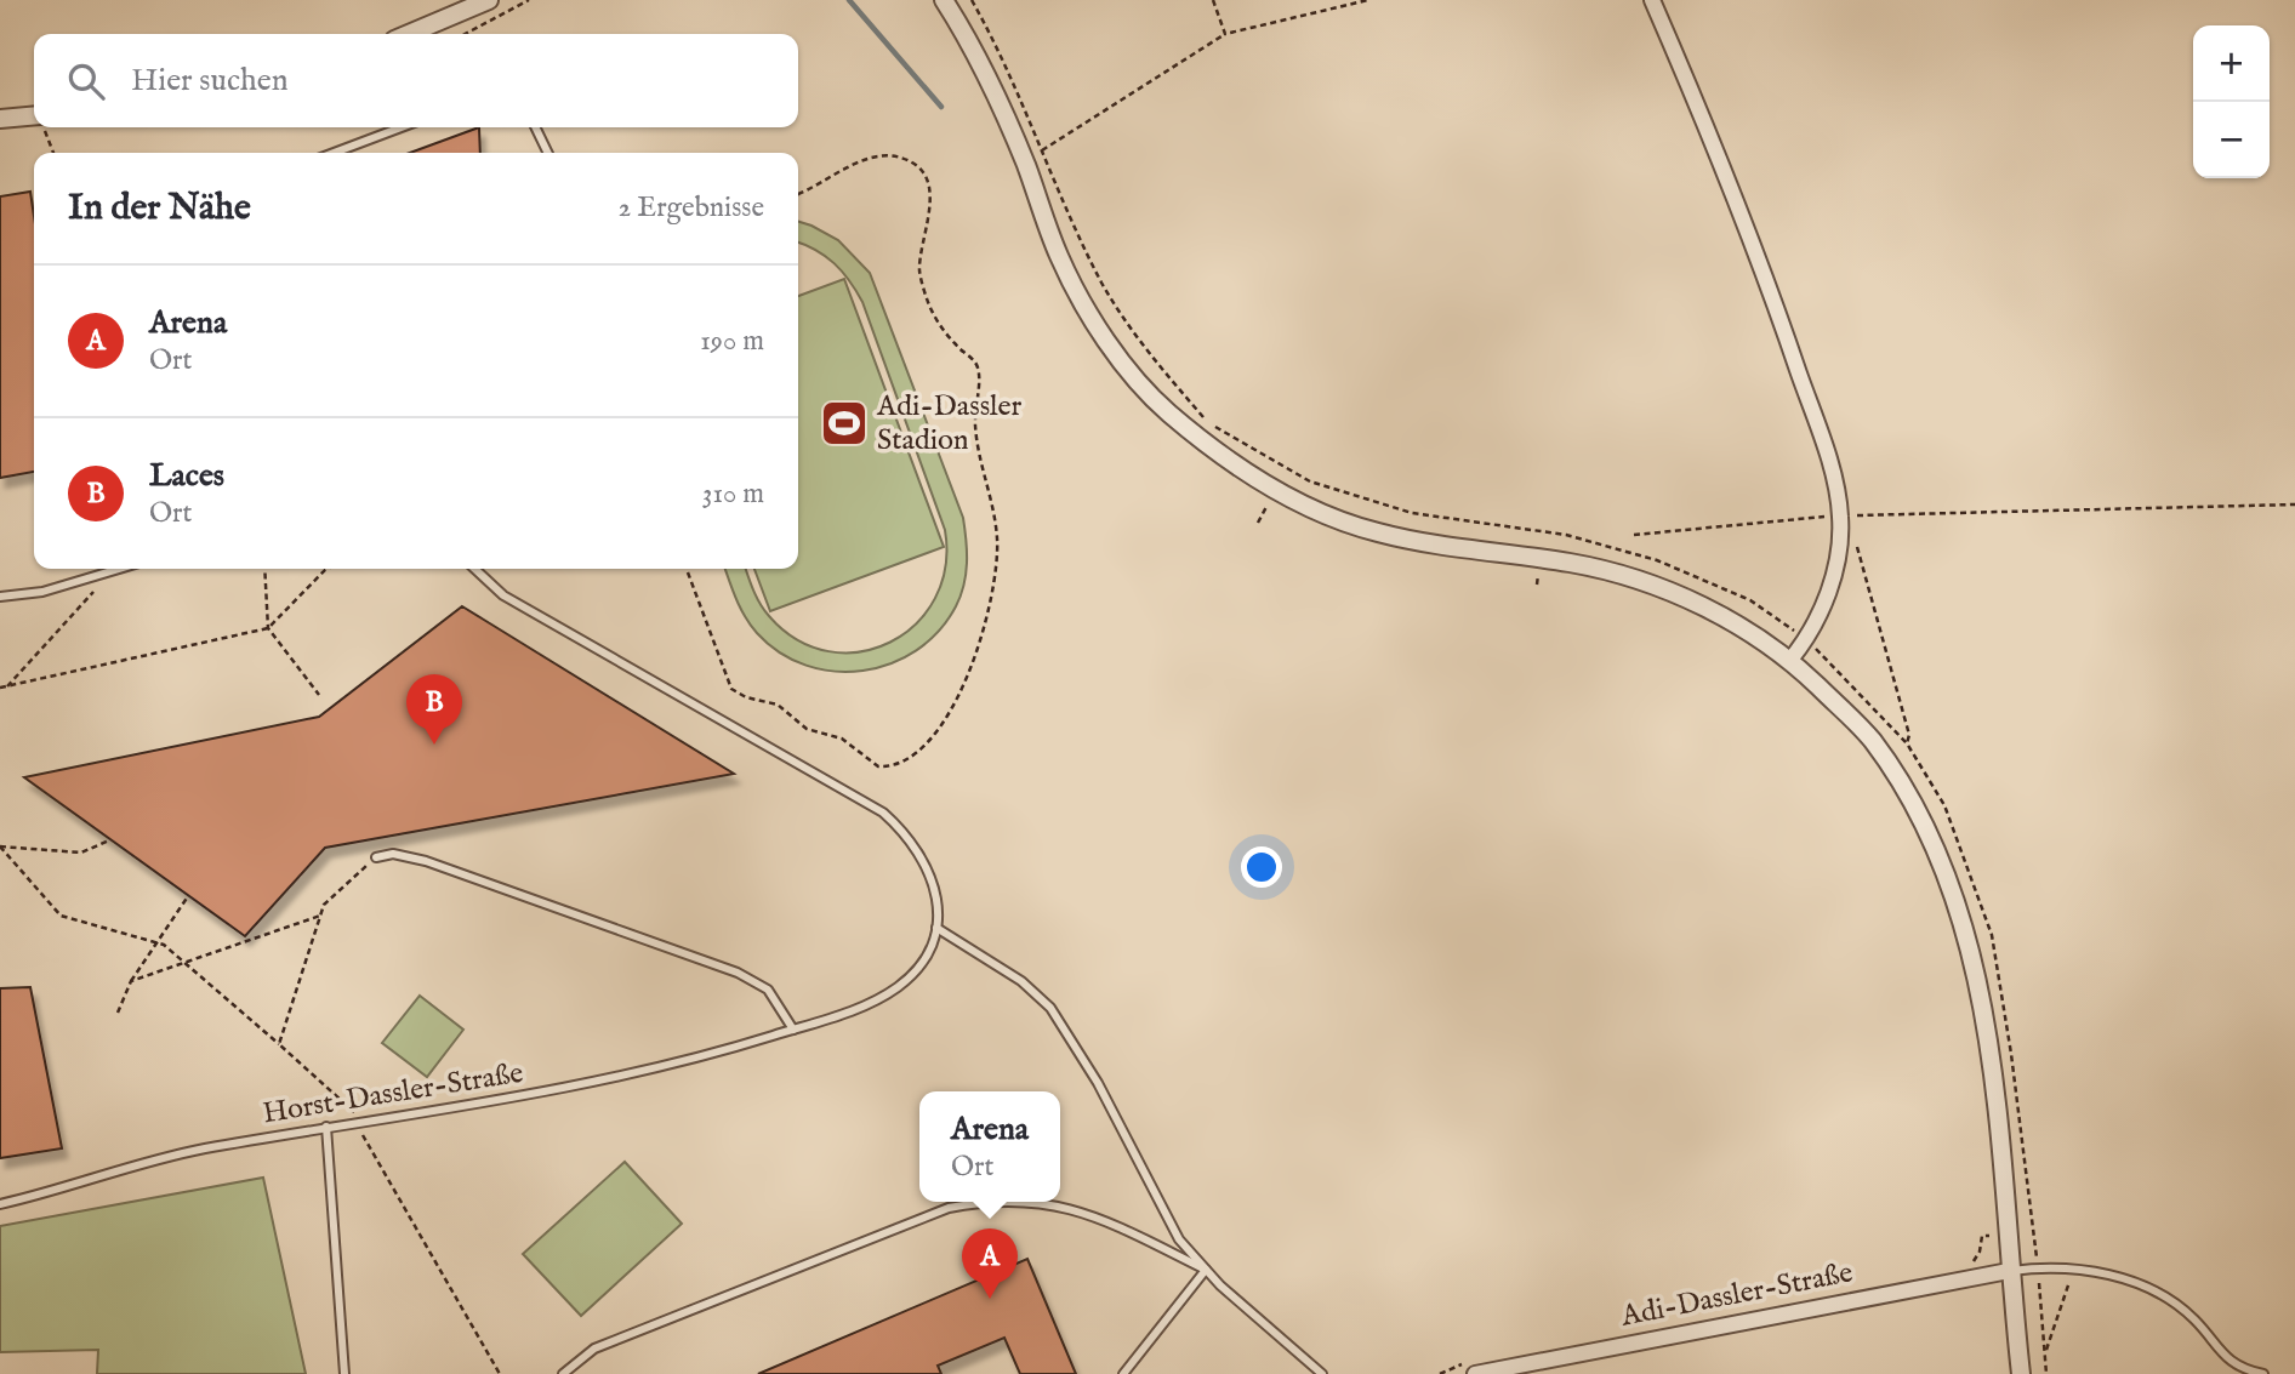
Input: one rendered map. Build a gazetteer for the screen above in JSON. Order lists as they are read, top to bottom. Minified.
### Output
{"streets":{"street":["Adi-Dassler-Straße"],"lane":["Horst-Dassler-Straße"]},"places":{"sports":["Adi-Dassler Stadion"]},"page":{"map_buttons":["+","−"],"search":"Hier suchen","heading":["In der Nähe","2 Ergebnisse"],"list":[{"mark":"A","name":"Arena","note":"Ort","value":"190 m"},{"mark":"B","name":"Laces","note":"Ort","value":"310 m"}],"pins":["B","A"],"popup":["Arena","Ort"]}}
